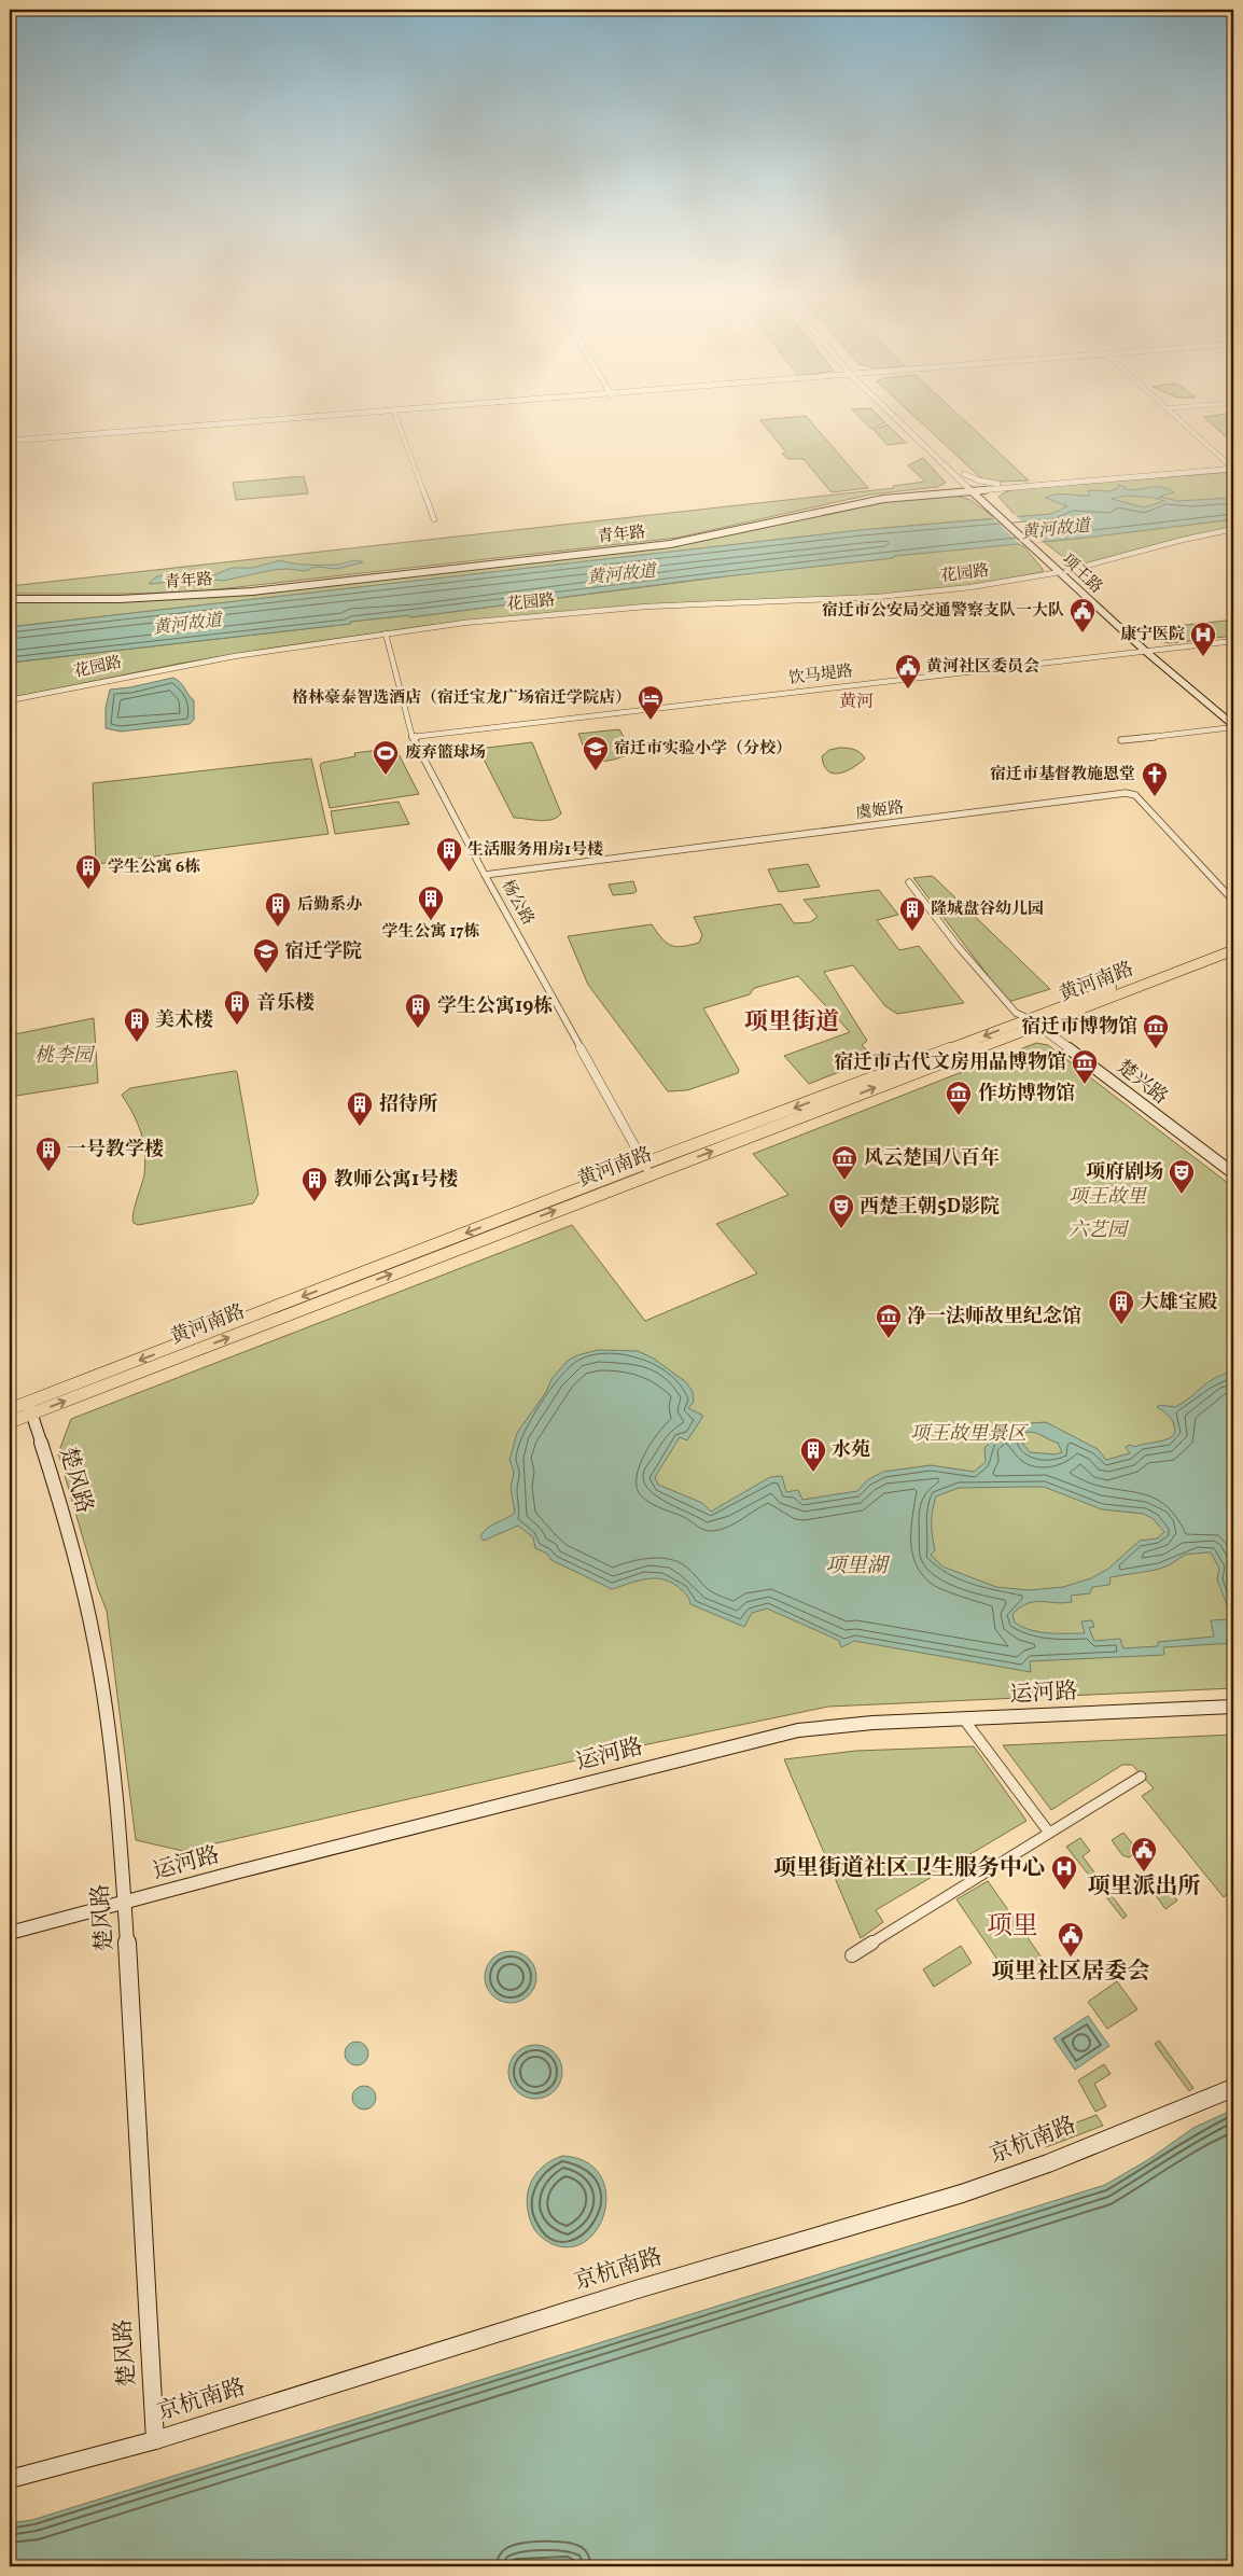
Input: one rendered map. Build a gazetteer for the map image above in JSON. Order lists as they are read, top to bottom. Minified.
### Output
{"streets":{"main road":["黄河南路"],"street":["青年路","花园路","项王路","饮马堤路","虞姬路","杨公路","楚兴路","楚风路","运河路","京杭南路"]},"crossings":[["青年路","项王路"],["花园路","项王路"],["花园路","杨公路"],["项王路","饮马堤路"],["饮马堤路","杨公路"],["虞姬路","杨公路"],["杨公路","黄河南路"],["黄河南路","楚兴路"],["黄河南路","楚风路"],["楚风路","运河路"],["楚风路","京杭南路"]],"districts":["黄河","项里街道","项里"],"water":["黄河故道","项里湖"],"parks":["桃李园","项王故里","六艺园","项王故里景区"],"places":{"public building":["宿迁市公安局交通警察支队一大队","黄河社区委员会","项里派出所","项里社区居委会"],"hospital":["康宁医院","项里街道社区卫生服务中心"],"hotel":["格林豪泰智选酒店（宿迁宝龙广场宿迁学院店）"],"school or university":["宿迁市实验小学（分校）","宿迁学院"],"sports":["废弃篮球场"],"church":["宿迁市基督教施恩堂"],"building":["生活服务用房1号楼","学生公寓 6栋","学生公寓 17栋","后勤系办","隆城盘谷幼儿园","音乐楼","学生公寓19栋","美术楼","招待所","一号教学楼","教师公寓1号楼","大雄宝殿","水苑"],"museum":["宿迁市博物馆","宿迁市古代文房用品博物馆","作坊博物馆","风云楚国八百年","净一法师故里纪念馆"],"theatre":["项府剧场","西楚王朝5D影院"]}}
